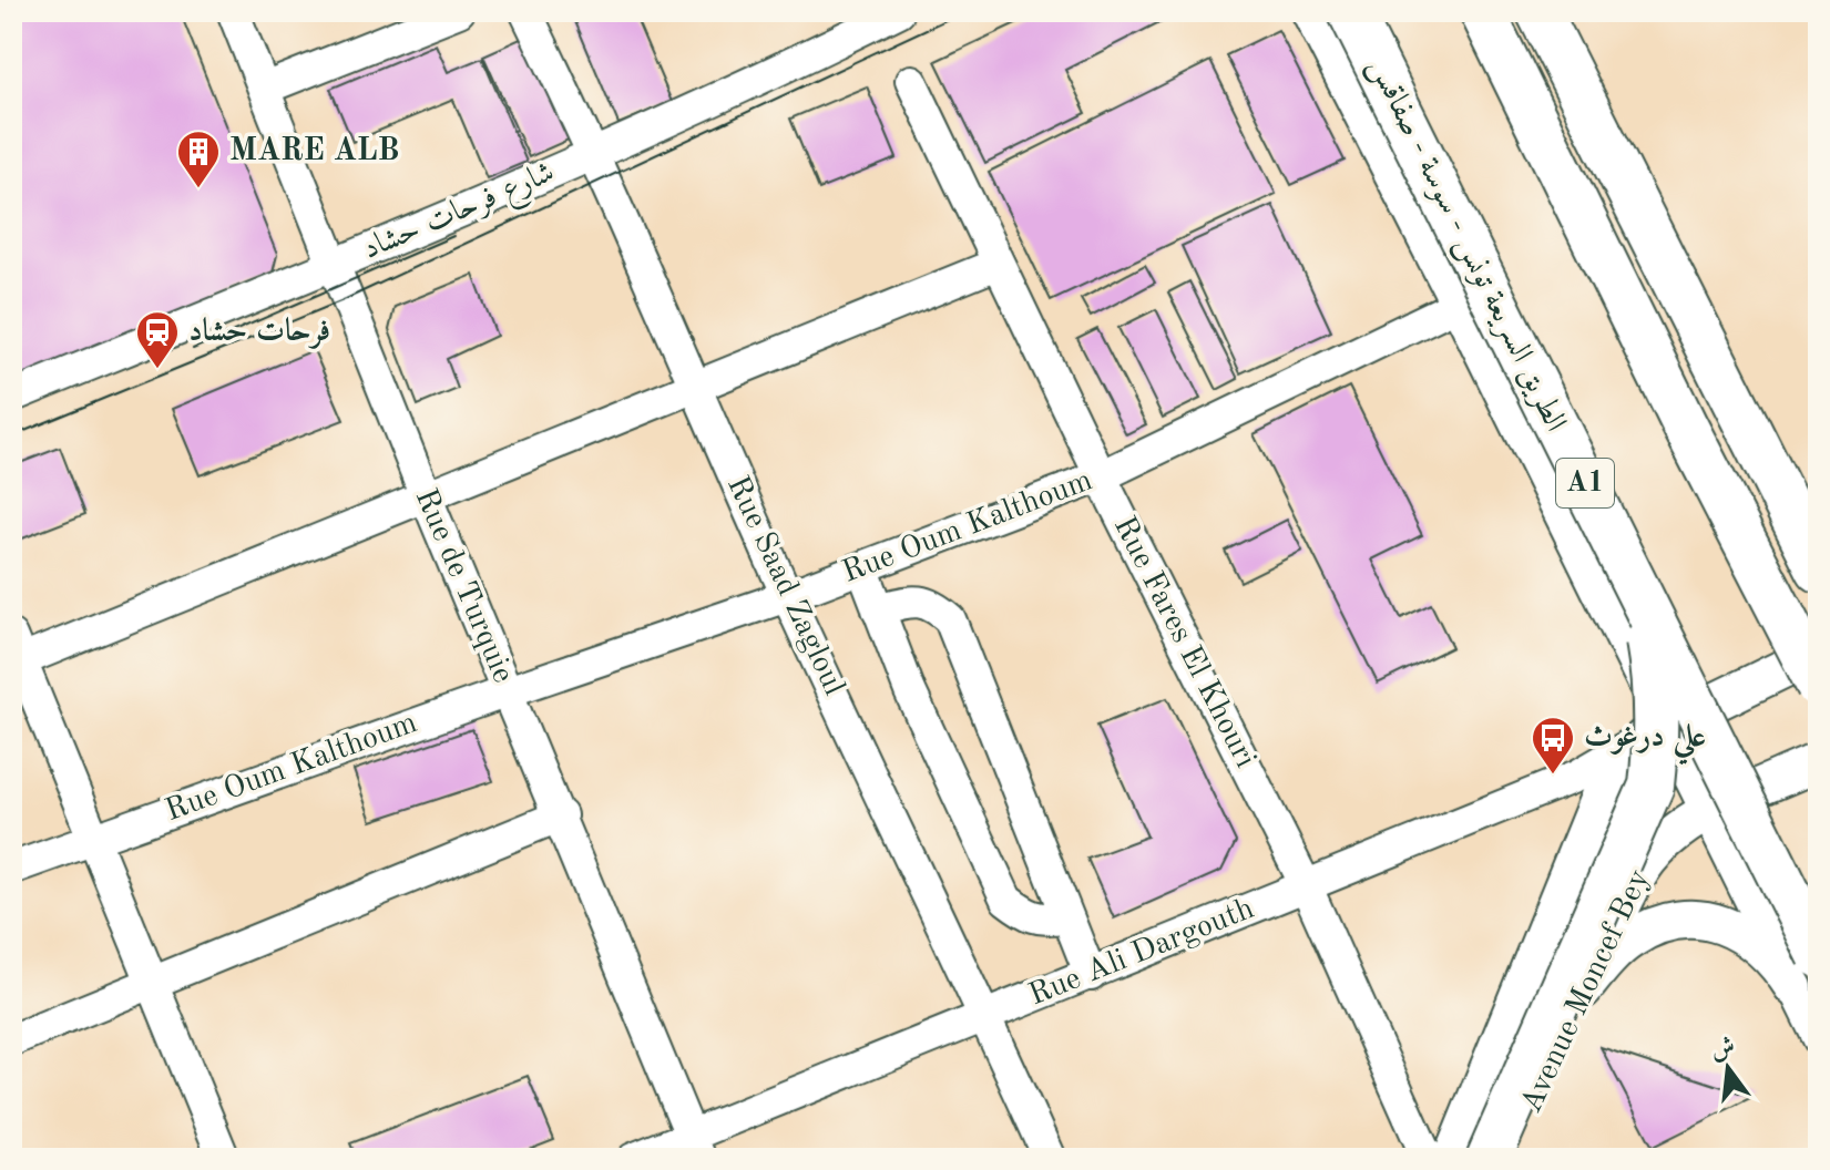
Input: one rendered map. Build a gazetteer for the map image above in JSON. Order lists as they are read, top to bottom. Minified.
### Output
{"streets":{"highway":["الطريق السريعة تونس - سوسة - صفاقس","A1"],"main road":["Avenue Moncef Bey"],"street":["شارع فرحات حشاد","Rue Oum Kalthoum","Rue de Turquie","Rue Saad Zagloul","Rue Fares El Khouri","Rue Ali Dargouth"]},"crossings":[["شارع فرحات حشاد","Rue de Turquie"],["شارع فرحات حشاد","Rue Saad Zagloul"],["Rue Oum Kalthoum","Rue de Turquie"],["Rue Oum Kalthoum","Rue Saad Zagloul"],["Rue Oum Kalthoum","Rue Fares El Khouri"],["Rue de Turquie","Rue Ali Dargouth"],["Rue Saad Zagloul","Rue Ali Dargouth"],["Rue Fares El Khouri","Rue Ali Dargouth"]],"places":{"building":["MARE ALB"],"station":["فرحات حشاد"],"bus stop":["علي درغوث"]},"north":"top"}
